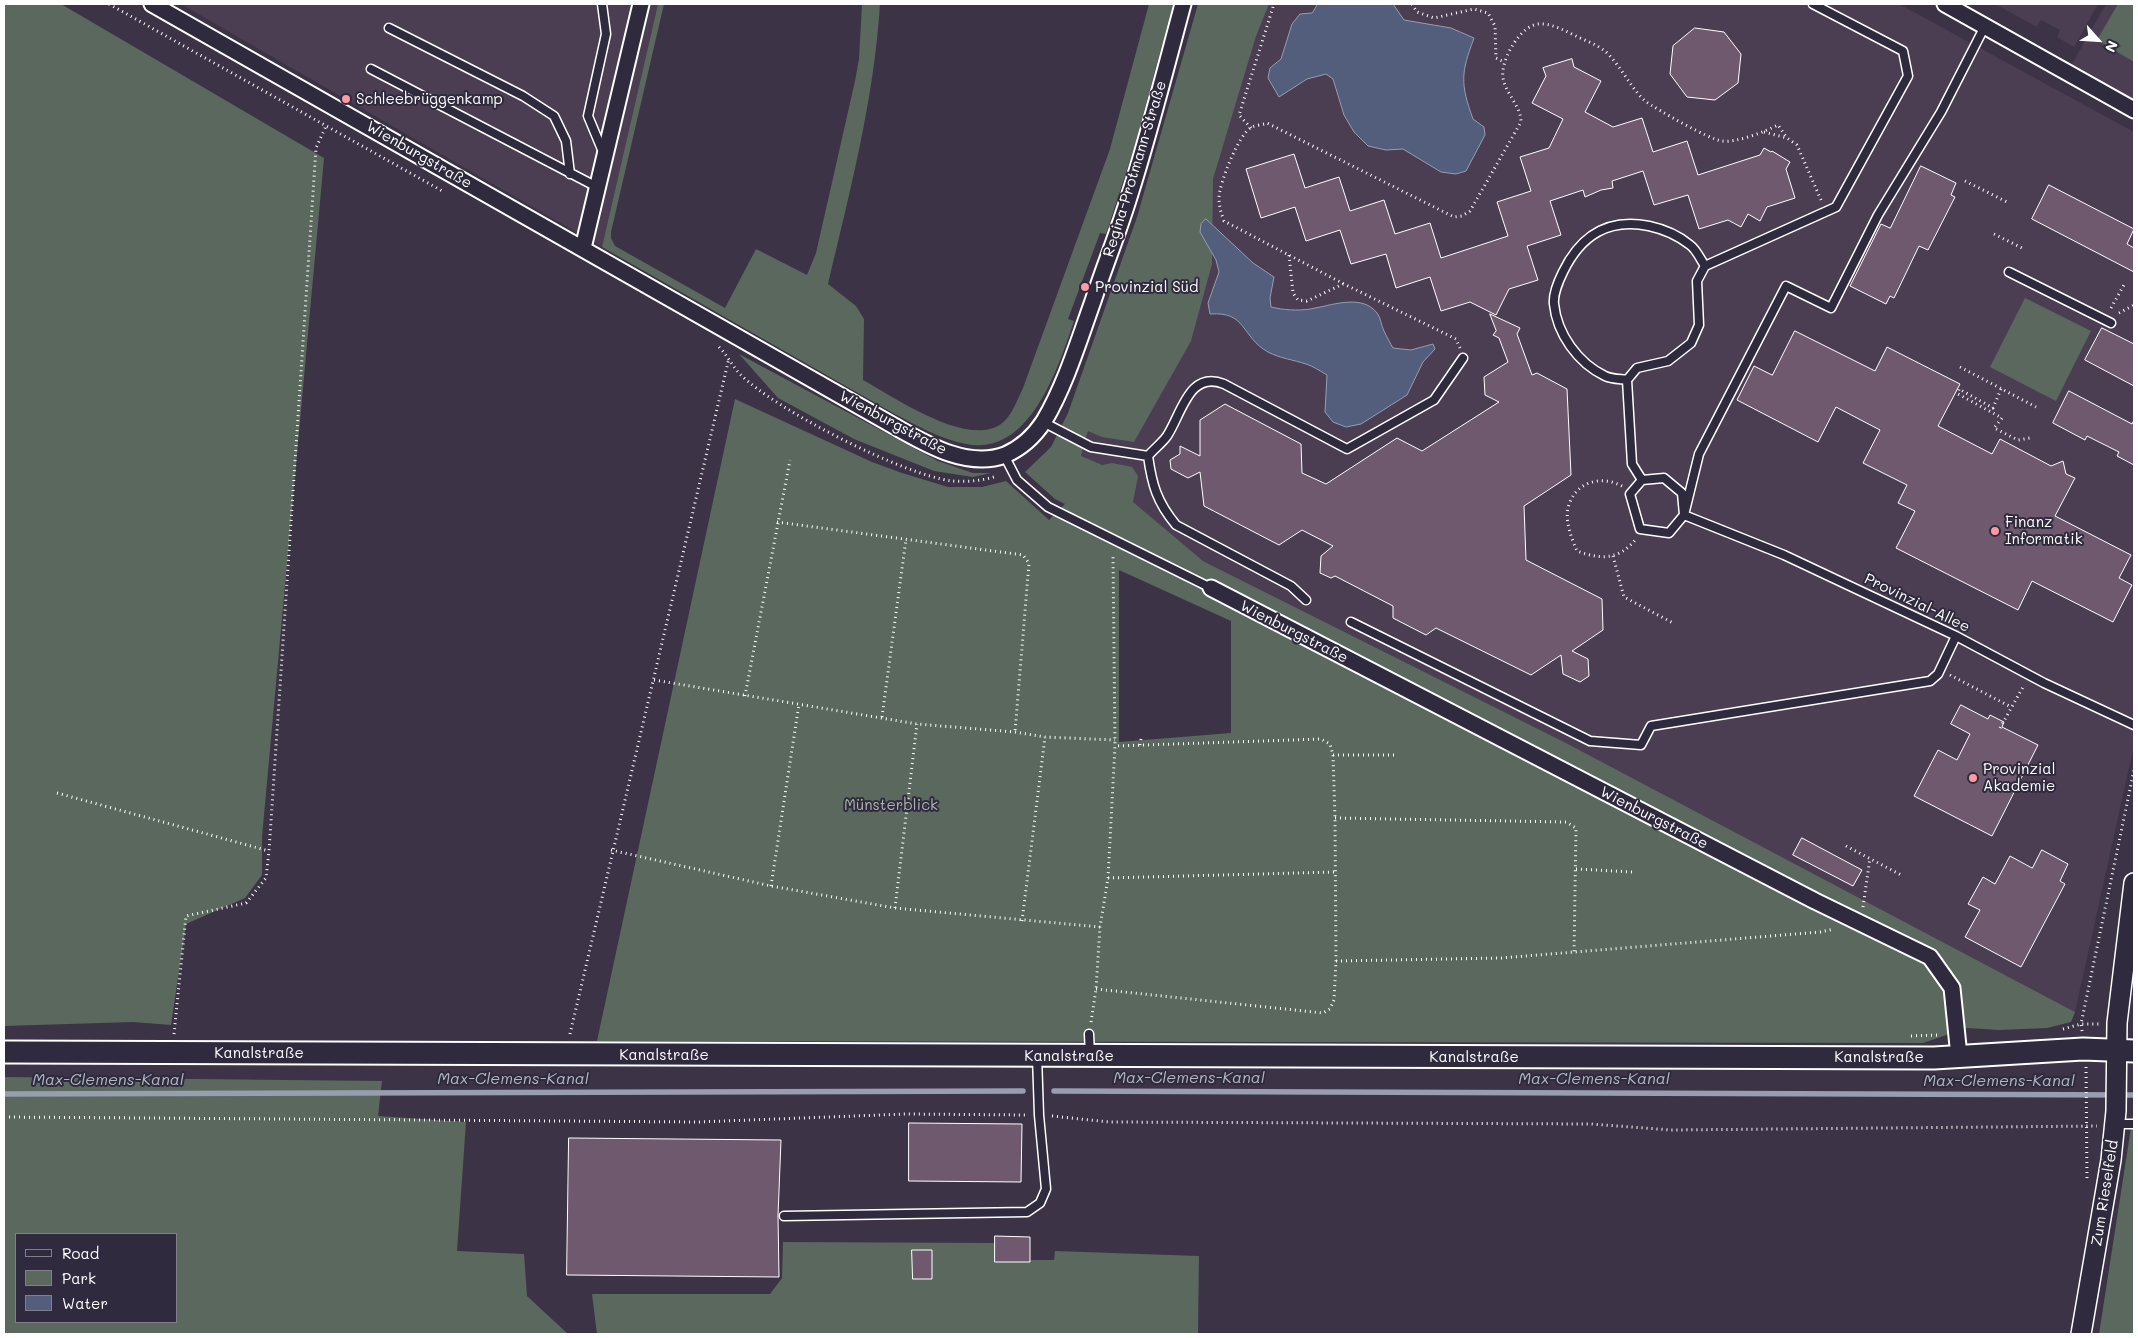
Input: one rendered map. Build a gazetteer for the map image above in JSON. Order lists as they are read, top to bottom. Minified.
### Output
{"streets":{"main road":["Kanalstraße"],"street":["Wienburgstraße","Regina-Protmann-Straße","Zum Rieselfeld"],"lane":["Provinzial-Allee"]},"crossings":[["Wienburgstraße","Regina-Protmann-Straße"],["Wienburgstraße","Kanalstraße"],["Kanalstraße","Zum Rieselfeld"]],"water":["Max-Clemens-Kanal"],"parks":["Münsterblick"],"places":["Schleebrüggenkamp","Provinzial Süd","Finanz Informatik","Provinzial Akademie"],"legend":["Road","Park","Water"],"north":"bottom right"}
